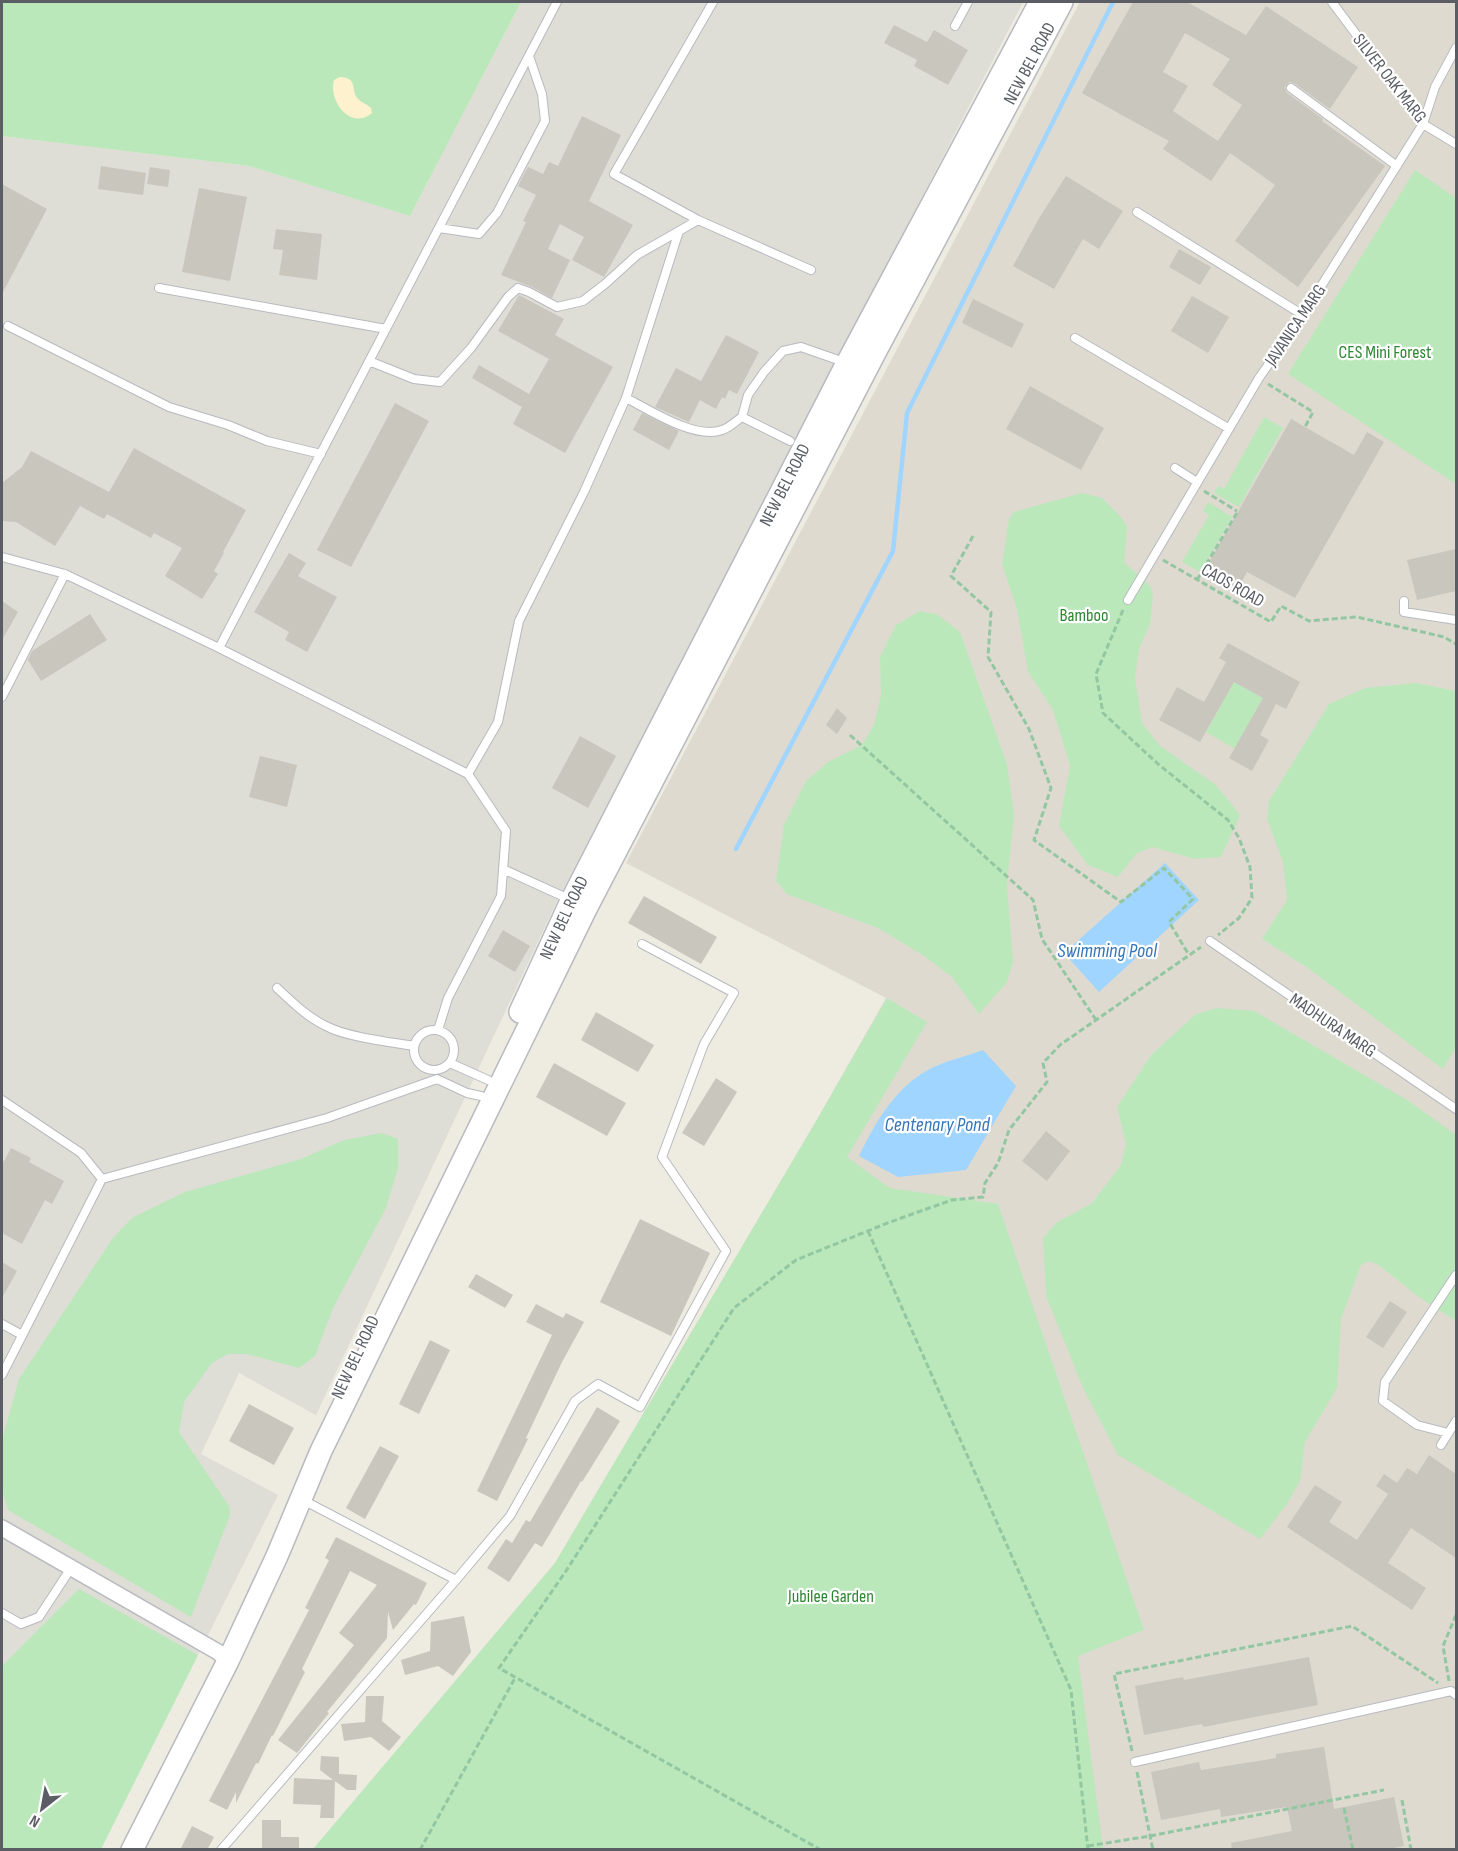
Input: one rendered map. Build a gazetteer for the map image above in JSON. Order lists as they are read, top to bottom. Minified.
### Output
{"streets":{"main road":["NEW BEL ROAD"],"lane":["SILVER OAK MARG","JAVANICA MARG","MADHURA MARG"],"path":["CAOS ROAD"]},"crossings":[["SILVER OAK MARG","JAVANICA MARG"],["JAVANICA MARG","CAOS ROAD"]],"water":["Swimming Pool","Centenary Pond"],"parks":["CES Mini Forest","Bamboo","Jubilee Garden"],"north":"bottom left"}
